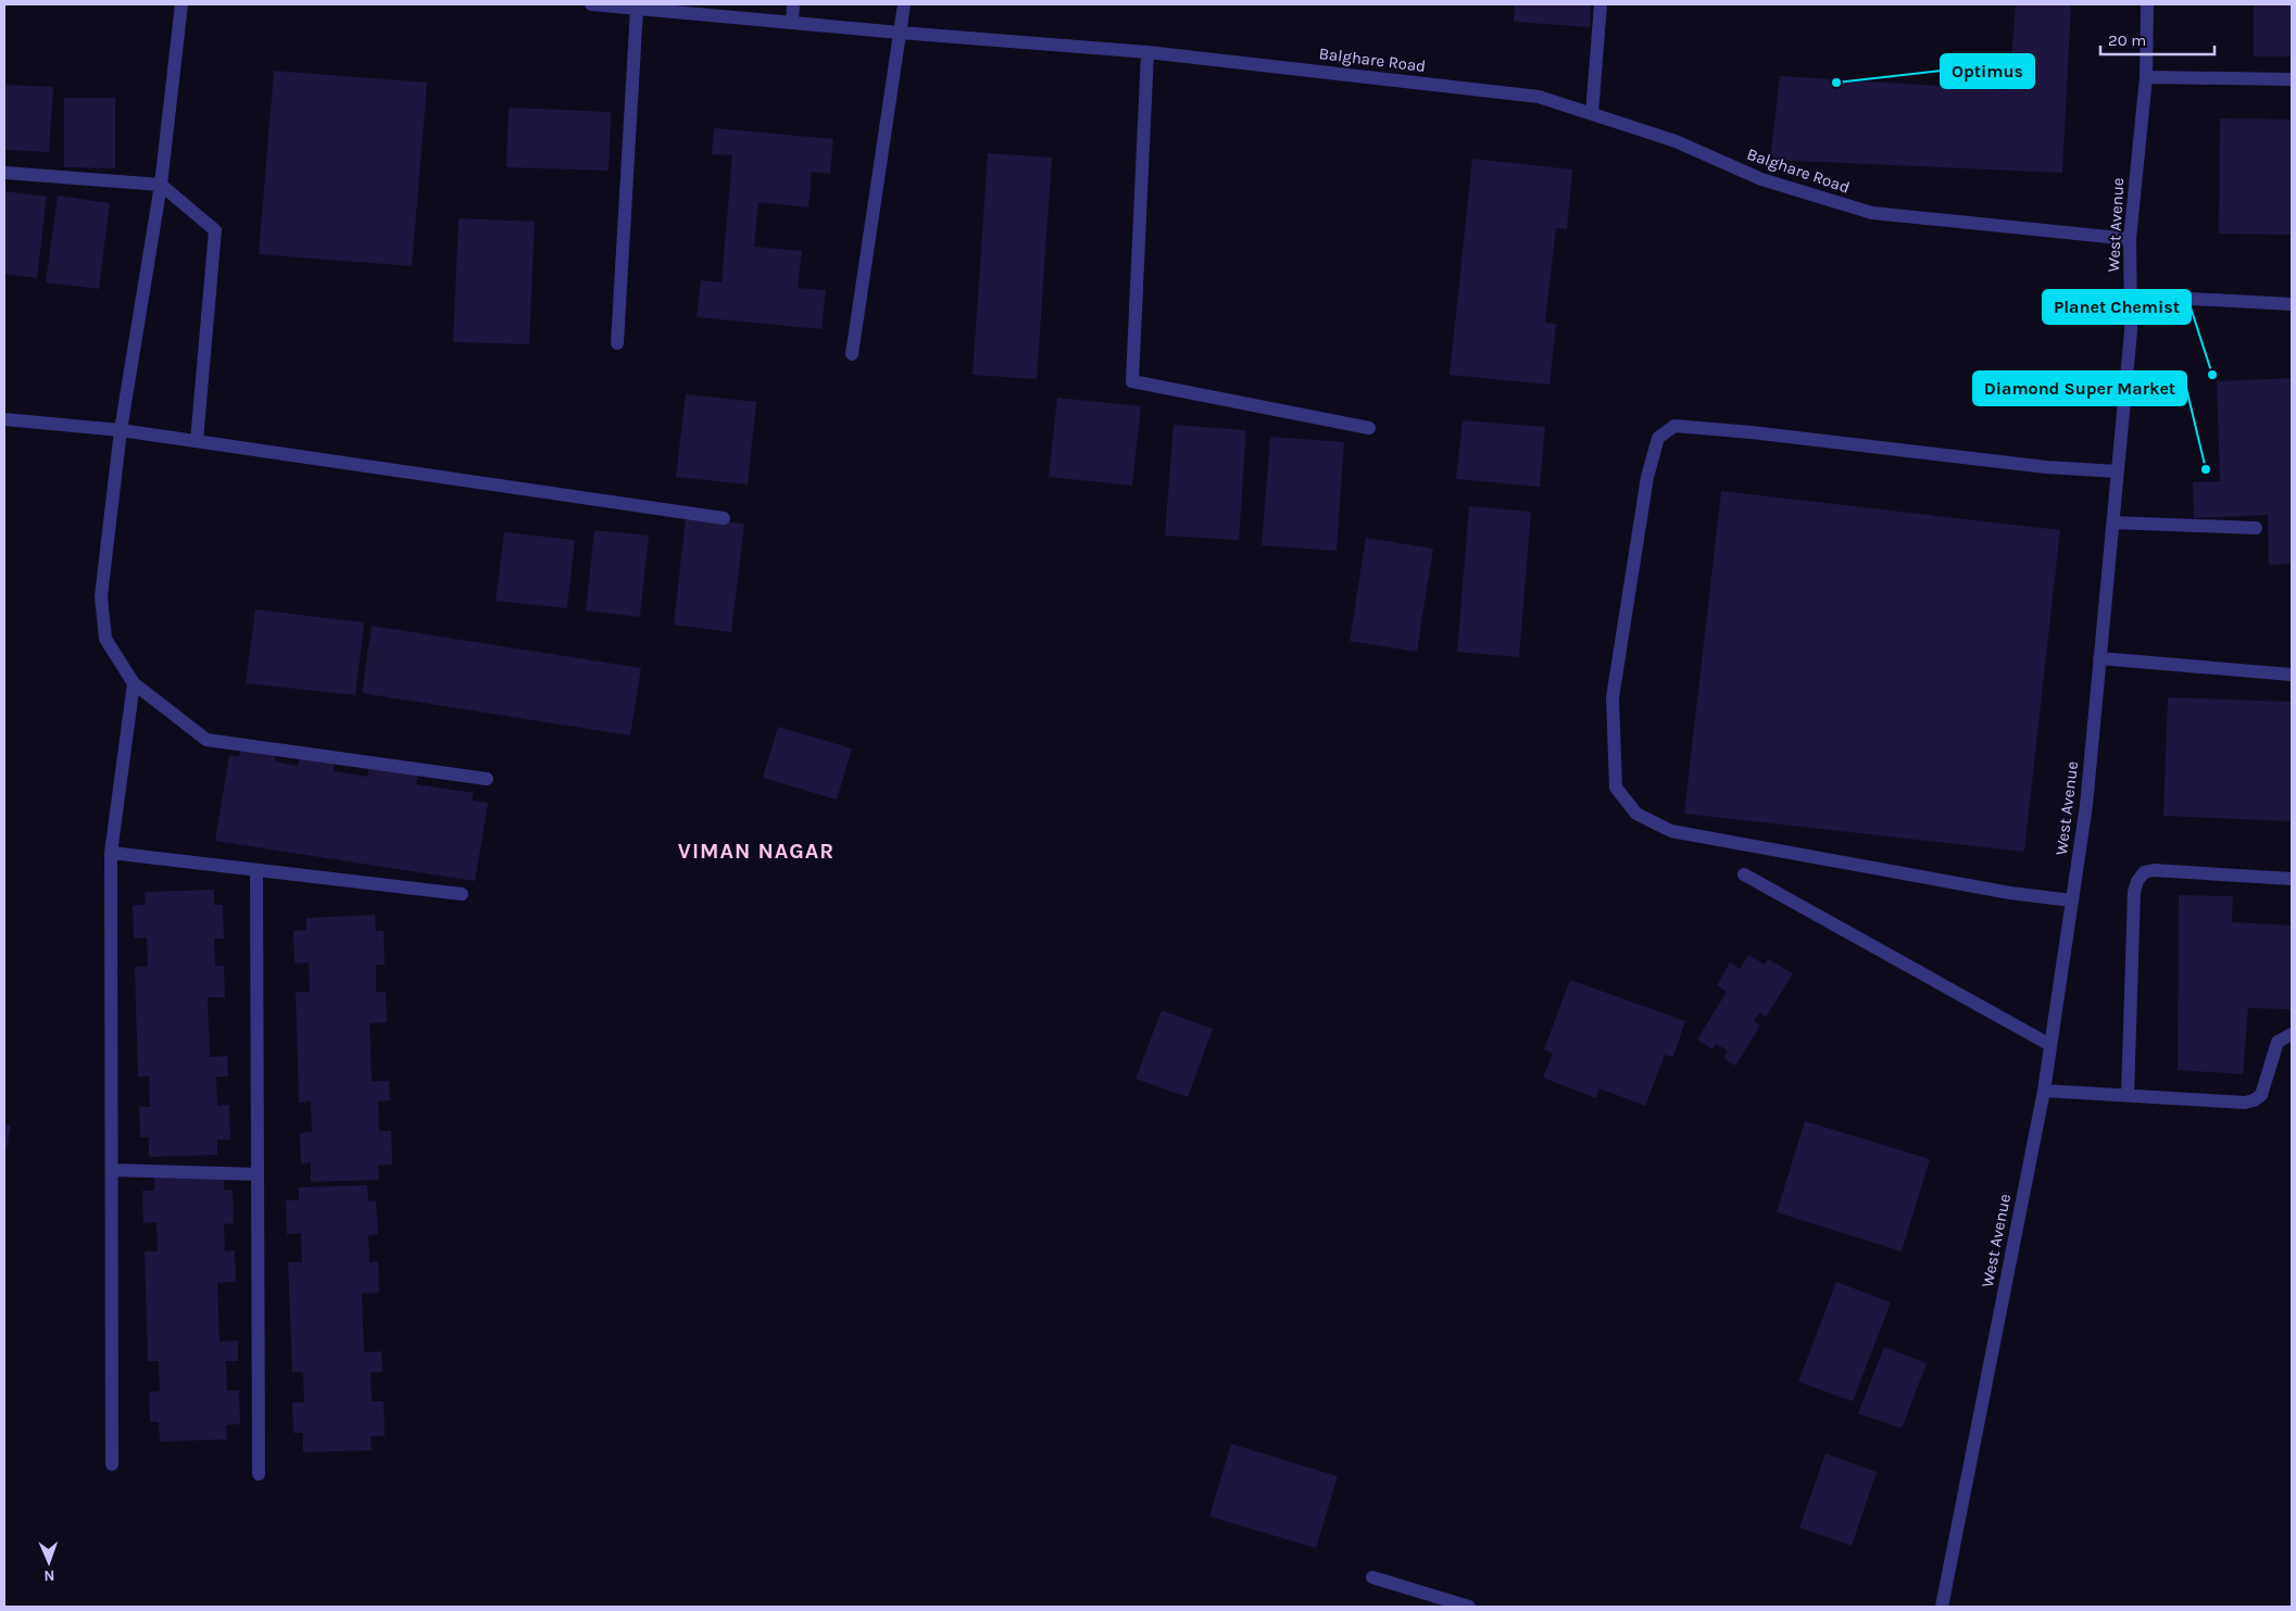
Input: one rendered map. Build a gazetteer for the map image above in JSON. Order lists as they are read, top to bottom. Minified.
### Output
{"streets":{"street":["Balghare Road","West Avenue"]},"crossings":[["Balghare Road","West Avenue"]],"districts":["VIMAN NAGAR"],"places":["Optimus","Planet Chemist","Diamond Super Market"],"scale_bar":"20 m","north":"bottom"}
